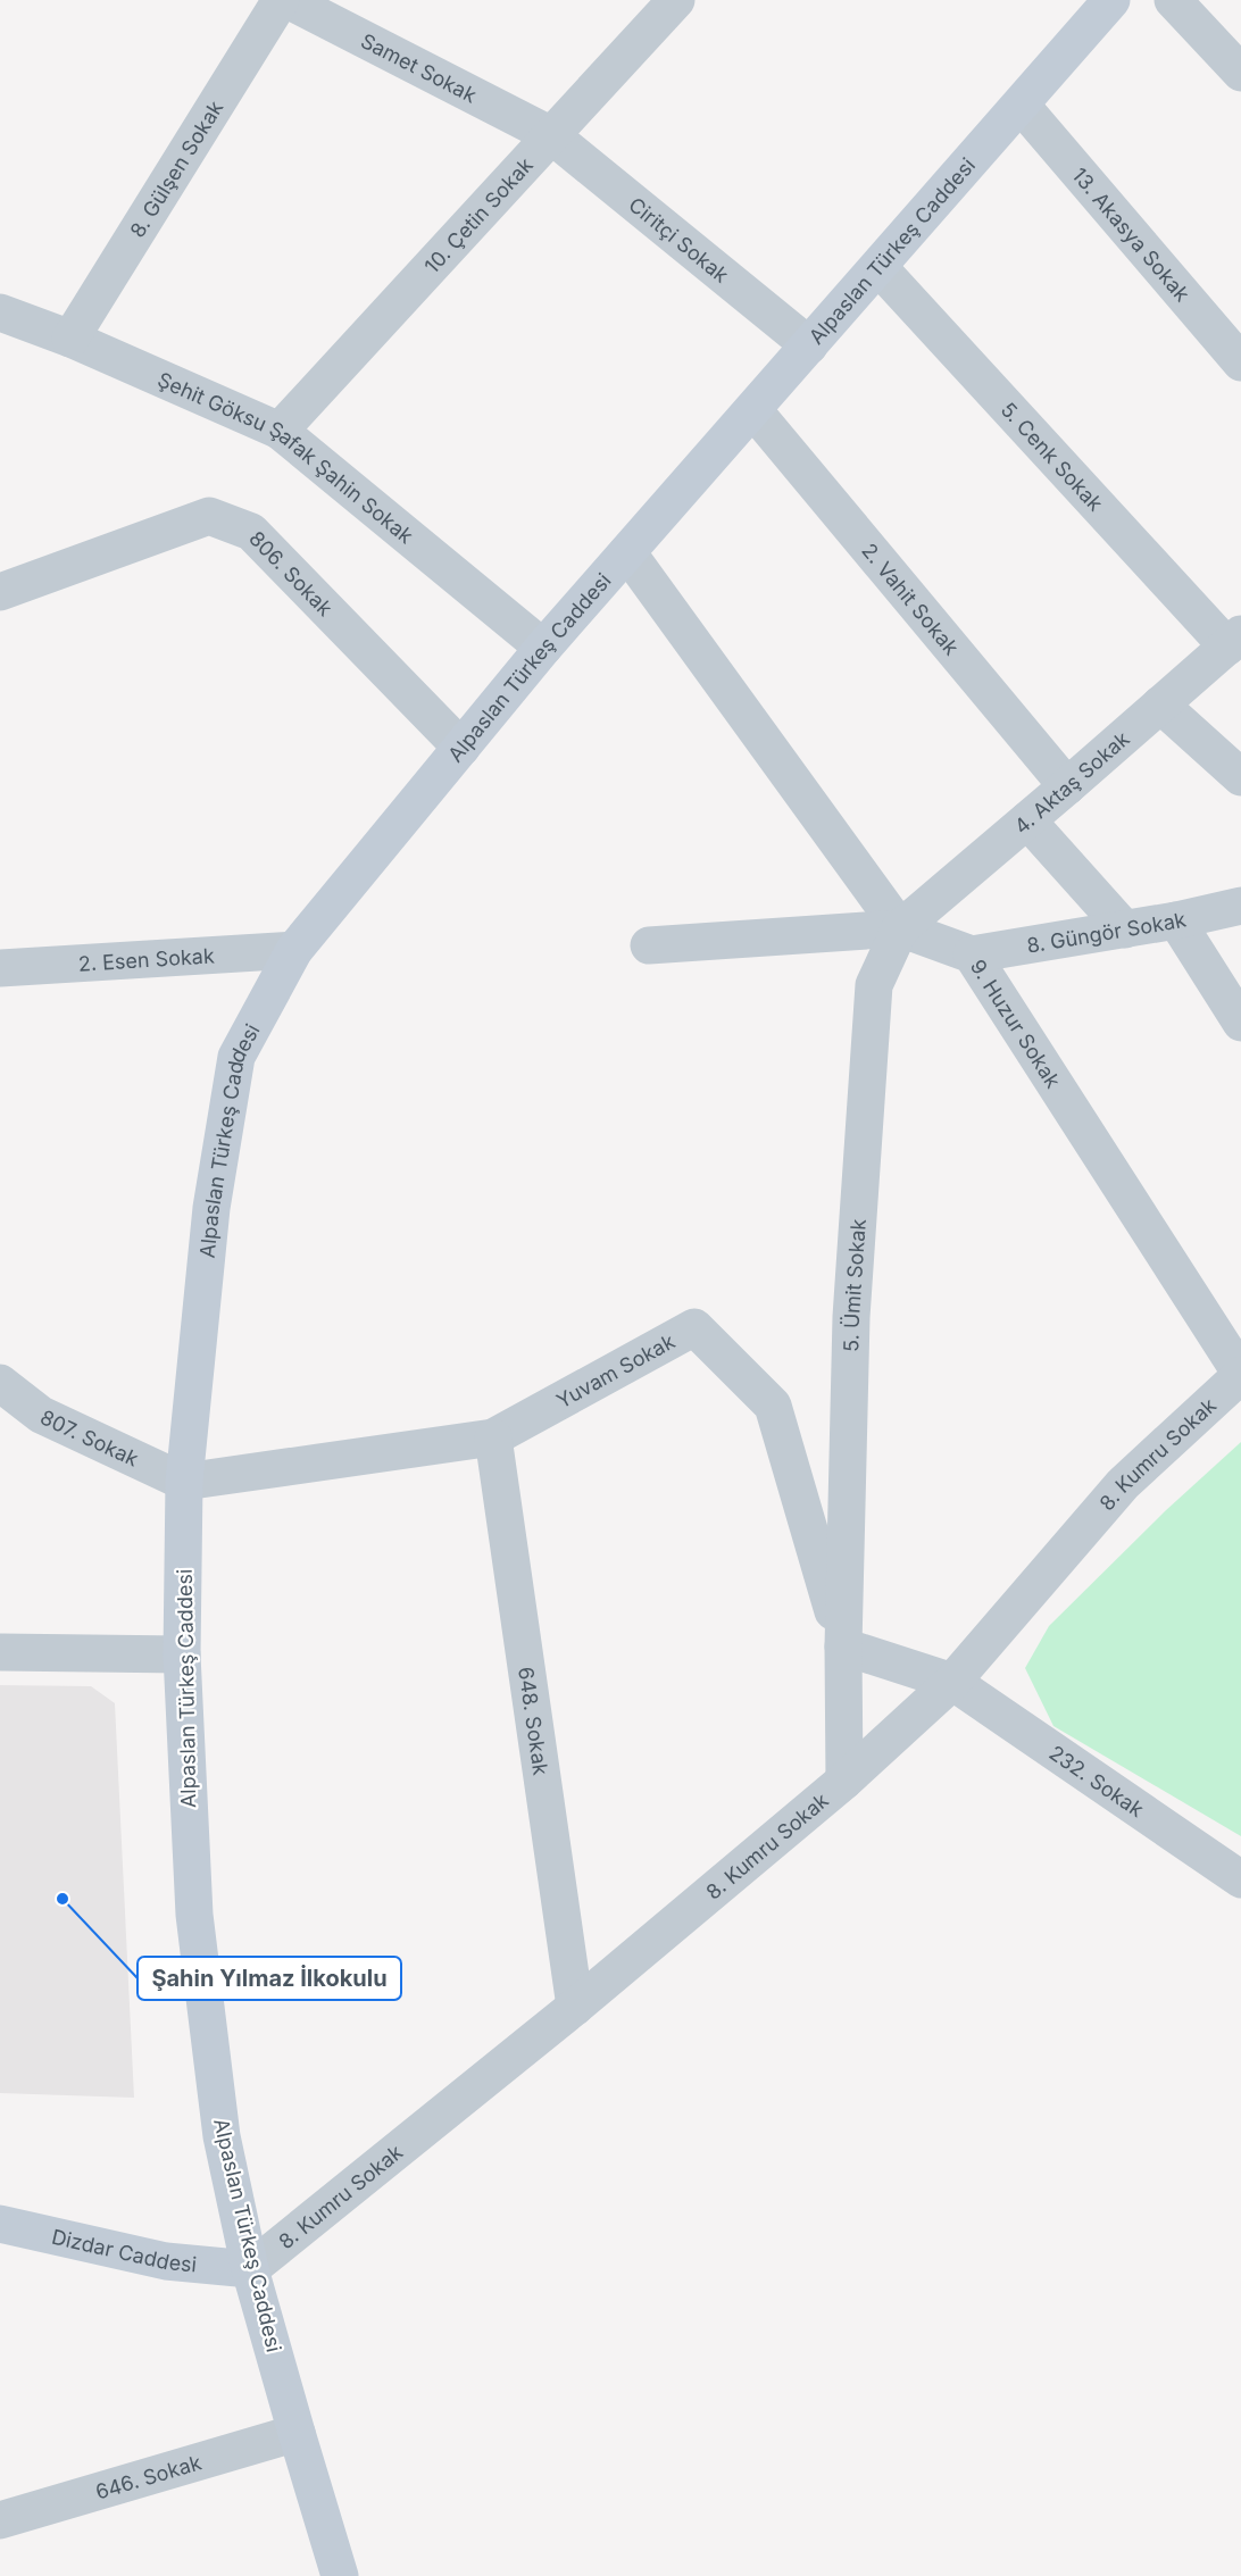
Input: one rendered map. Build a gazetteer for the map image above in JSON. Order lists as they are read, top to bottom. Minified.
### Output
{"streets":{"main road":["Alpaslan Türkeş Caddesi","Dizdar Caddesi"],"street":["Samet Sokak","8. Gülşen Sokak","10. Çetin Sokak","13. Akasya Sokak","Ciritçi Sokak","5. Cenk Sokak","Şehit Göksu Şafak Şahin Sokak","806. Sokak","2. Vahit Sokak","4. Aktaş Sokak","8. Güngör Sokak","2. Esen Sokak","9. Huzur Sokak","5. Ümit Sokak","Yuvam Sokak","807. Sokak","8. Kumru Sokak","648. Sokak","232. Sokak","646. Sokak"]},"crossings":[["Samet Sokak","10. Çetin Sokak"],["Samet Sokak","Ciritçi Sokak"],["8. Gülşen Sokak","Şehit Göksu Şafak Şahin Sokak"],["10. Çetin Sokak","Ciritçi Sokak"],["10. Çetin Sokak","Şehit Göksu Şafak Şahin Sokak"],["13. Akasya Sokak","Alpaslan Türkeş Caddesi"],["Ciritçi Sokak","Alpaslan Türkeş Caddesi"],["Alpaslan Türkeş Caddesi","5. Cenk Sokak"],["Alpaslan Türkeş Caddesi","Şehit Göksu Şafak Şahin Sokak"],["Alpaslan Türkeş Caddesi","806. Sokak"],["Alpaslan Türkeş Caddesi","2. Vahit Sokak"],["Alpaslan Türkeş Caddesi","2. Esen Sokak"],["Alpaslan Türkeş Caddesi","Yuvam Sokak"],["Alpaslan Türkeş Caddesi","807. Sokak"],["Alpaslan Türkeş Caddesi","8. Kumru Sokak"],["Alpaslan Türkeş Caddesi","Dizdar Caddesi"],["Alpaslan Türkeş Caddesi","646. Sokak"],["5. Cenk Sokak","4. Aktaş Sokak"],["2. Vahit Sokak","4. Aktaş Sokak"],["4. Aktaş Sokak","9. Huzur Sokak"],["4. Aktaş Sokak","5. Ümit Sokak"],["8. Güngör Sokak","9. Huzur Sokak"],["9. Huzur Sokak","5. Ümit Sokak"],["9. Huzur Sokak","8. Kumru Sokak"],["5. Ümit Sokak","Yuvam Sokak"],["5. Ümit Sokak","232. Sokak"],["Yuvam Sokak","807. Sokak"],["Yuvam Sokak","648. Sokak"],["Yuvam Sokak","232. Sokak"],["8. Kumru Sokak","648. Sokak"],["8. Kumru Sokak","232. Sokak"],["8. Kumru Sokak","Dizdar Caddesi"]],"places":["Şahin Yılmaz İlkokulu"]}
